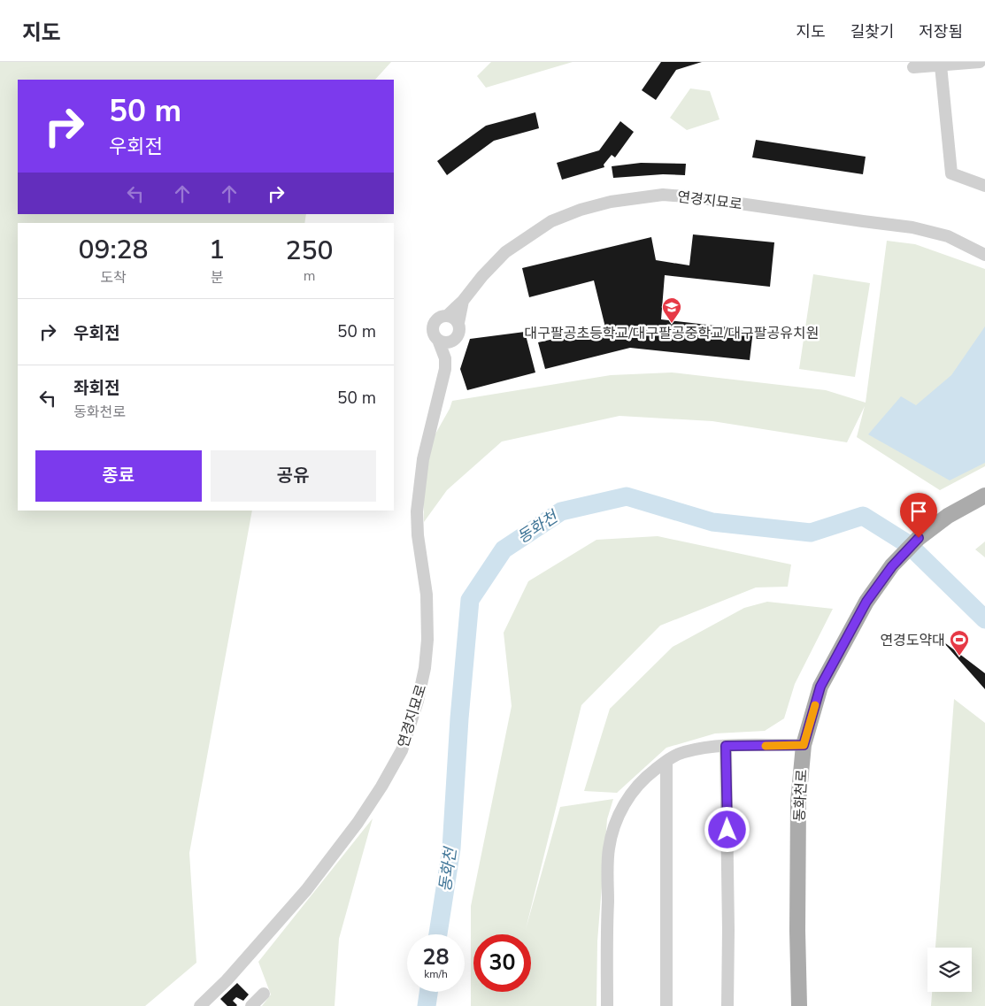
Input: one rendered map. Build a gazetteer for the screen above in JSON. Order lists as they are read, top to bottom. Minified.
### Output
{"streets":{"main road":["동화천로"],"street":["연경지묘로"]},"water":["동화천"],"places":{"school or university":["대구팔공초등학교/대구팔공중학교/대구팔공유치원"],"sports":["연경도약대"]},"page":{"header":"지도","nav":["지도","길찾기","저장됨"],"turn":["50 m","우회전"],"eta":["09:28","도착","1","분","250","m"],"list":[{"name":"우회전","value":"50 m"},{"name":"좌회전","note":"동화천로","value":"50 m"}],"buttons":["종료","공유"],"speed":"28 km/h","limit":"30"}}
